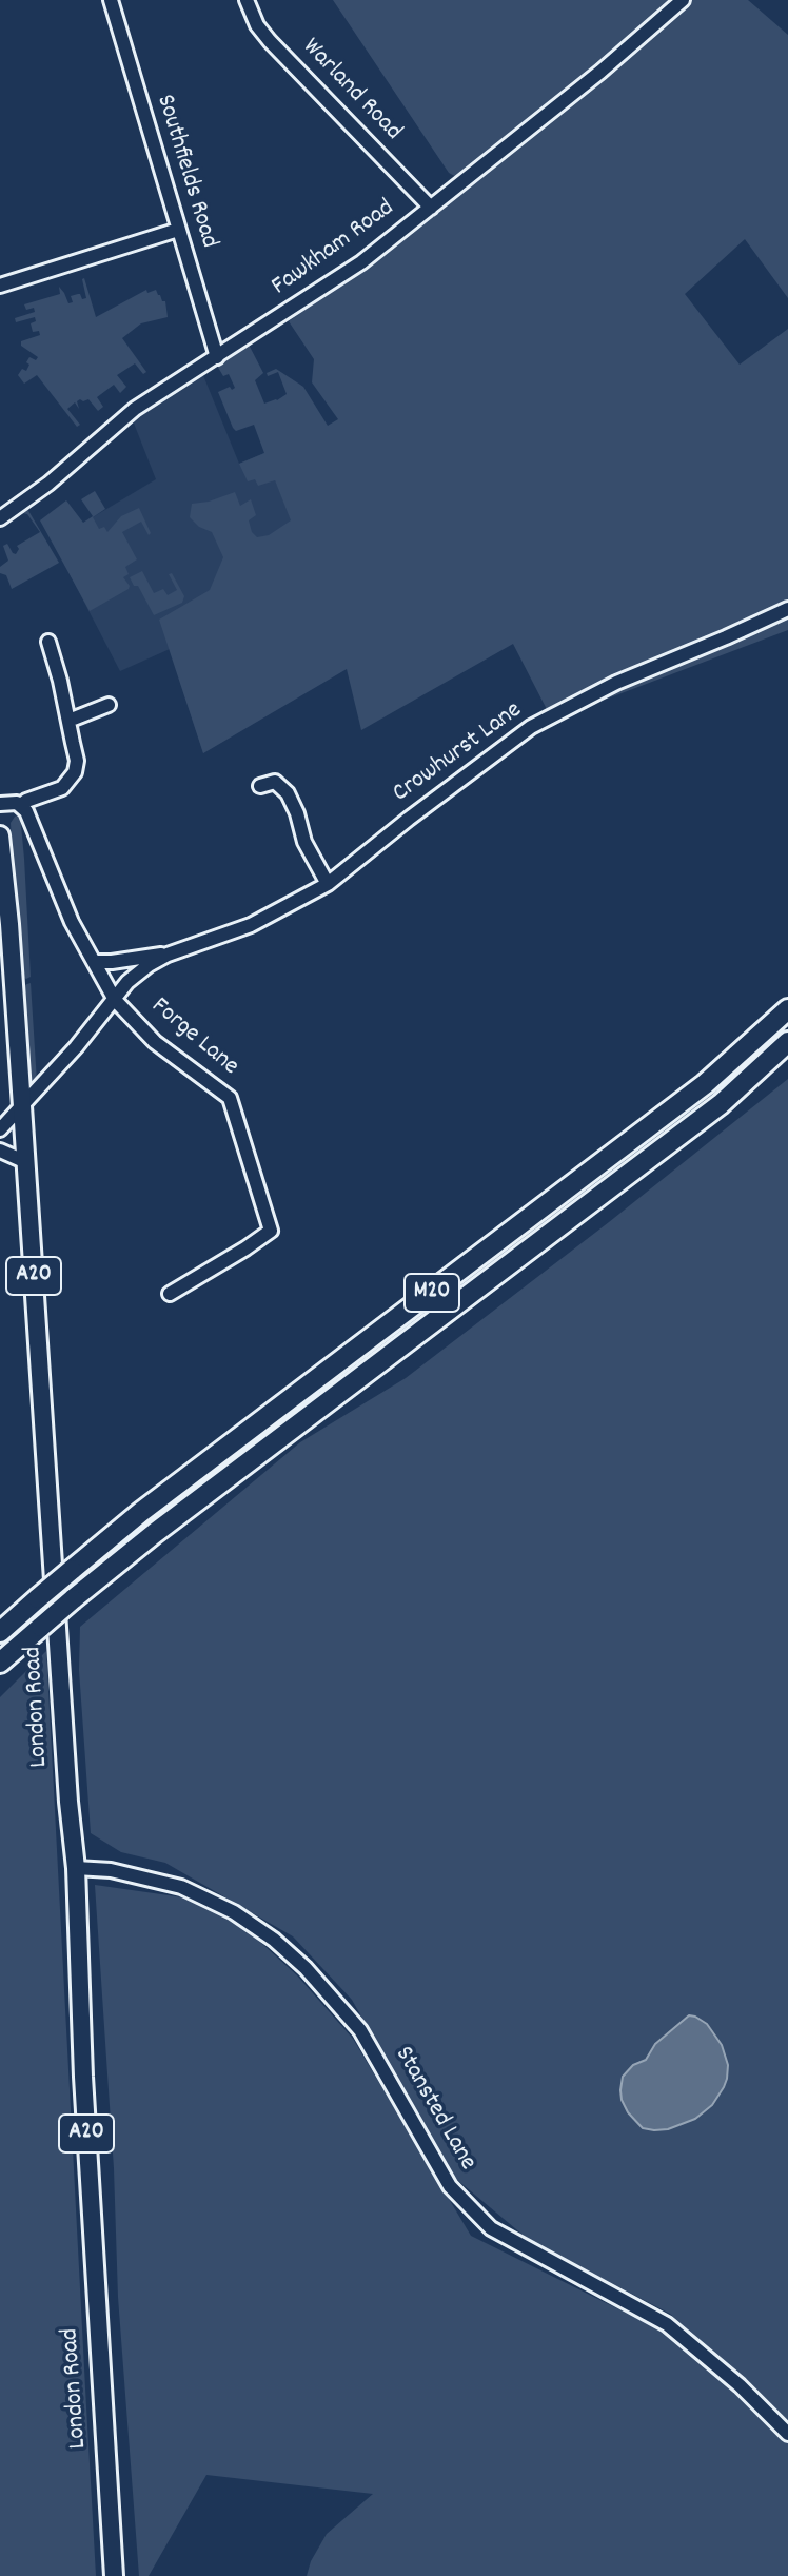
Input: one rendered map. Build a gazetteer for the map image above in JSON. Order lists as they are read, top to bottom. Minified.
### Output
{"streets":{"highway":["M20"],"main road":["A20","London Road"],"street":["Warland Road","Southfields Road","Fawkham Road","Crowhurst Lane","Forge Lane","Stansted Lane"]},"crossings":[["Warland Road","Fawkham Road"],["Southfields Road","Fawkham Road"],["Crowhurst Lane","Forge Lane"],["Crowhurst Lane","London Road"],["London Road","Stansted Lane"]]}
